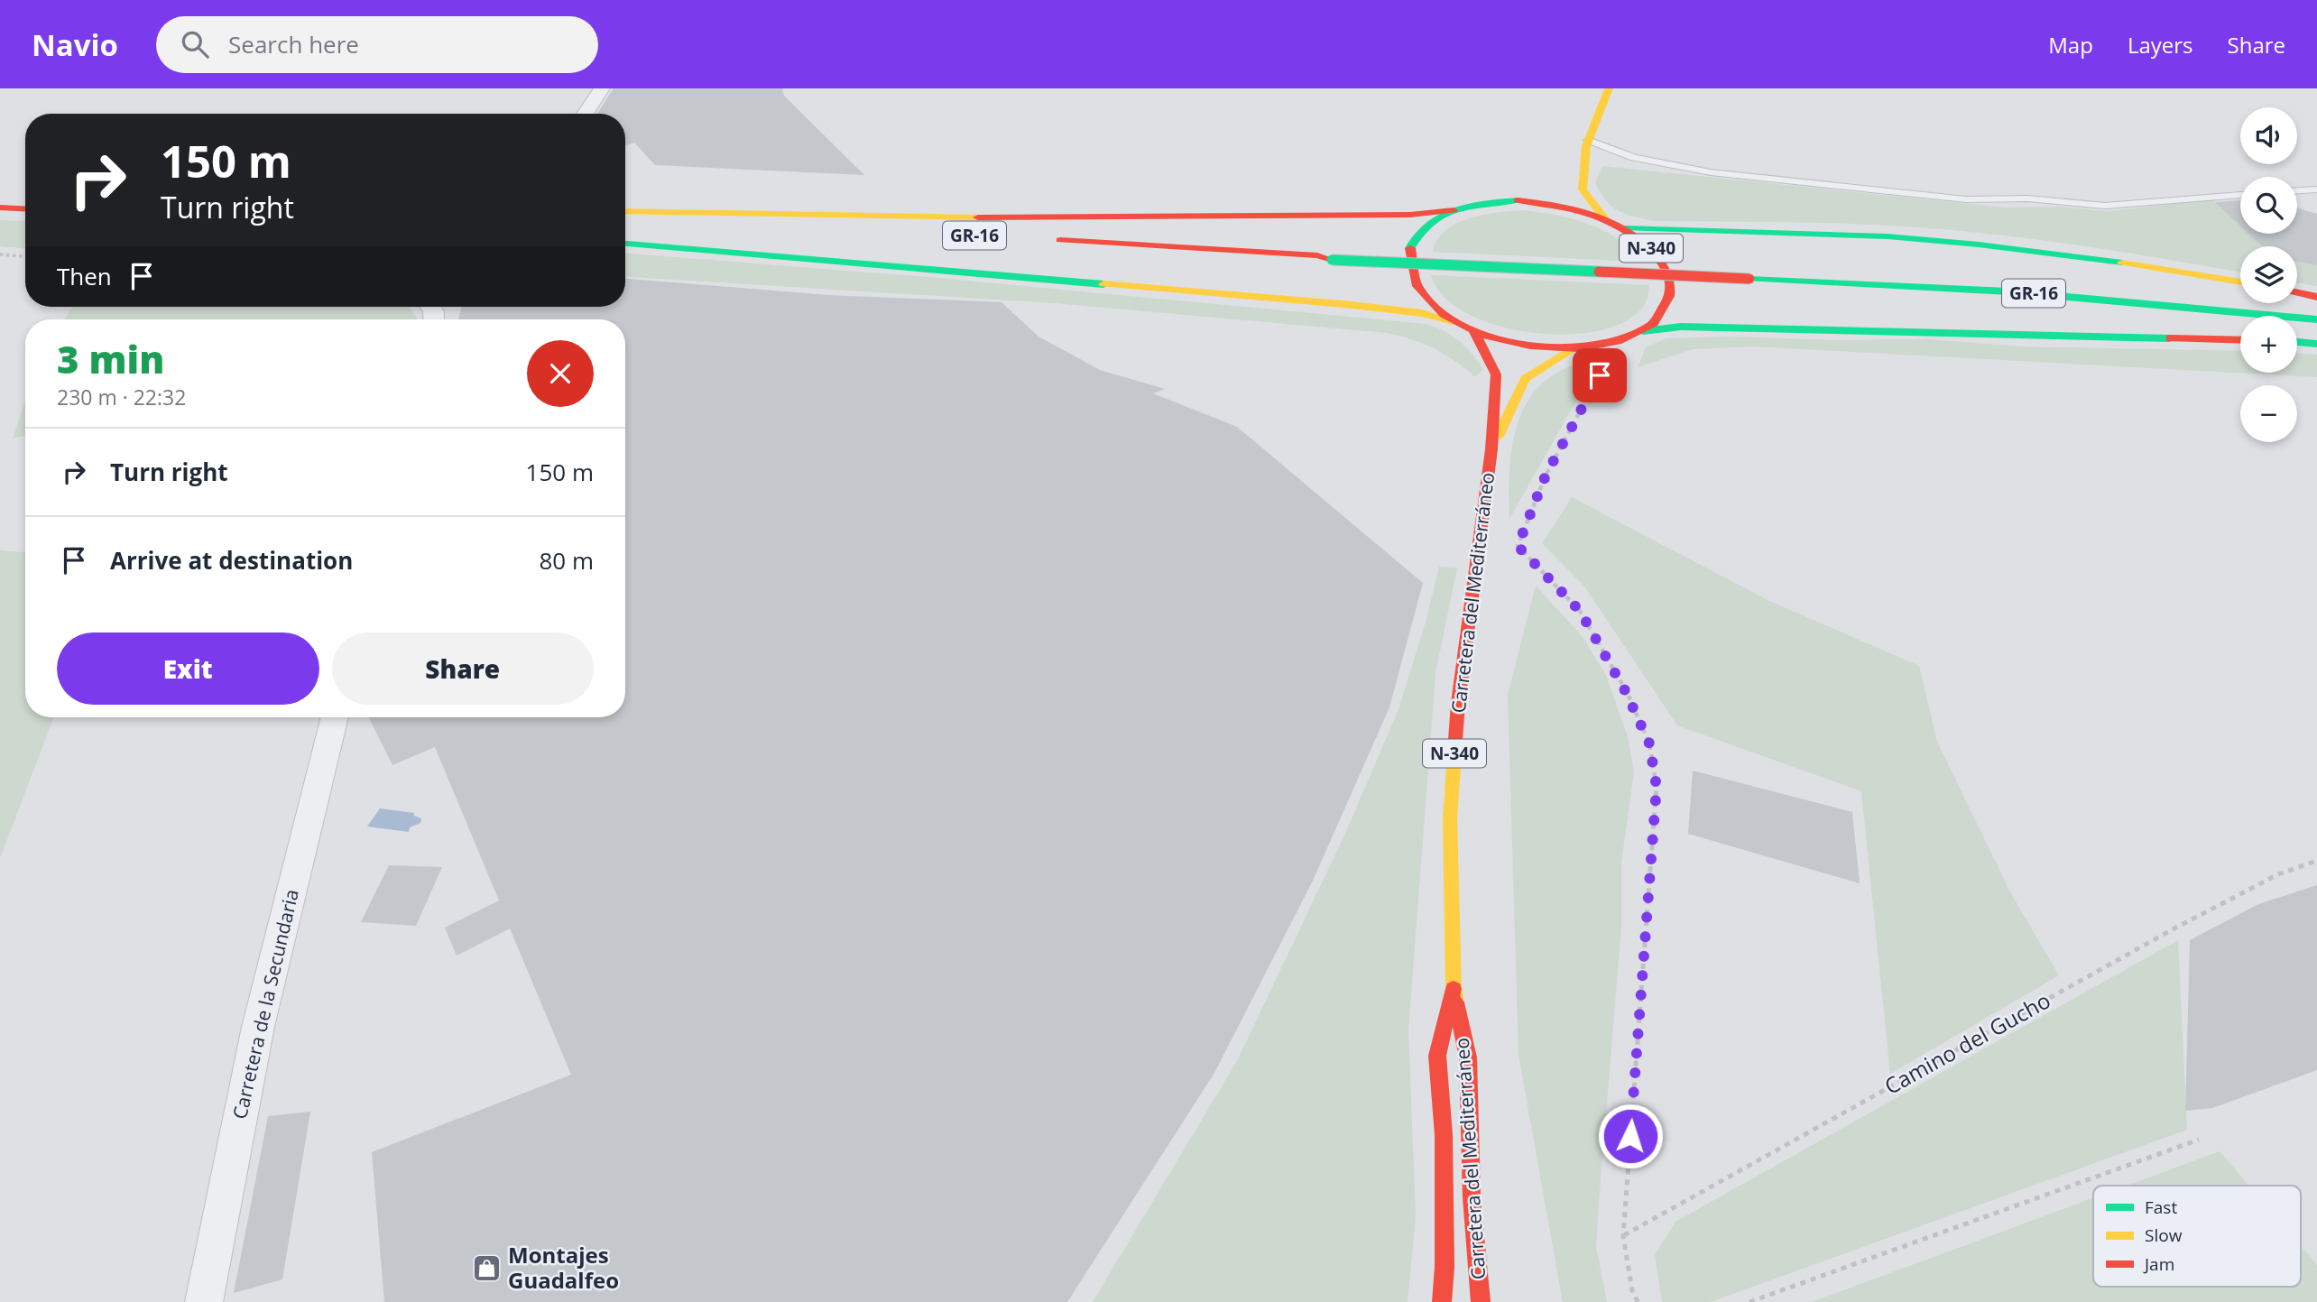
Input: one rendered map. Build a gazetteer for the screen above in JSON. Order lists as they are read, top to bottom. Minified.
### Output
{"streets":{"main road":["GR-16","N-340","Carretera del Mediterráneo"],"street":["Carretera de la Secundaria"],"path":["Camino del Gucho"]},"crossings":[["N-340","Carretera del Mediterráneo"]],"places":{"shop":["Montajes Guadalfeo"]},"legend":["Fast","Slow","Jam"],"page":{"header":"Navio","search":"Search here","nav":["Map","Layers","Share"],"map_buttons":["+","−"],"turn":["150 m","Turn right"],"then":"Then","heading":["3 min","230 m · 22:32"],"list":[{"name":"Turn right","value":"150 m"},{"name":"Arrive at destination","value":"80 m"}],"buttons":["Exit","Share"]}}
